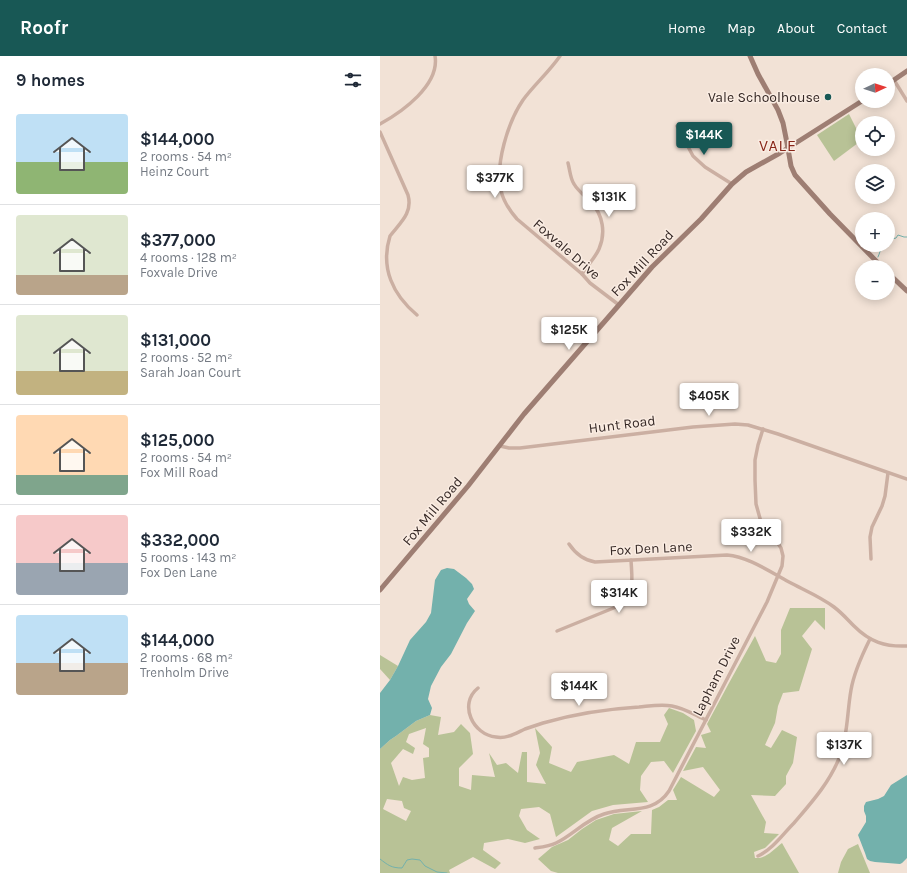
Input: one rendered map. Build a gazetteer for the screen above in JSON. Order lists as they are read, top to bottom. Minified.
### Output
{"streets":{"main road":["Fox Mill Road"],"street":["Foxvale Drive","Hunt Road","Fox Den Lane","Lapham Drive"]},"crossings":[["Foxvale Drive","Fox Mill Road"],["Fox Mill Road","Hunt Road"],["Hunt Road","Lapham Drive"],["Fox Den Lane","Lapham Drive"]],"districts":["VALE"],"places":["Vale Schoolhouse"],"north":"right","page":{"header":"Roofr","nav":["Home","Map","About","Contact"],"heading":"9 homes","map_buttons":["+","−"],"list":[{"name":"$144,000","note":"2 rooms · 54 m² · Heinz Court"},{"name":"$377,000","note":"4 rooms · 128 m² · Foxvale Drive"},{"name":"$131,000","note":"2 rooms · 52 m² · Sarah Joan Court"},{"name":"$125,000","note":"2 rooms · 54 m² · Fox Mill Road"},{"name":"$332,000","note":"5 rooms · 143 m² · Fox Den Lane"},{"name":"$144,000","note":"2 rooms · 68 m² · Trenholm Drive"}],"price":["$144K","$377K","$131K","$125K","$405K","$332K","$314K","$144K","$137K"]}}
